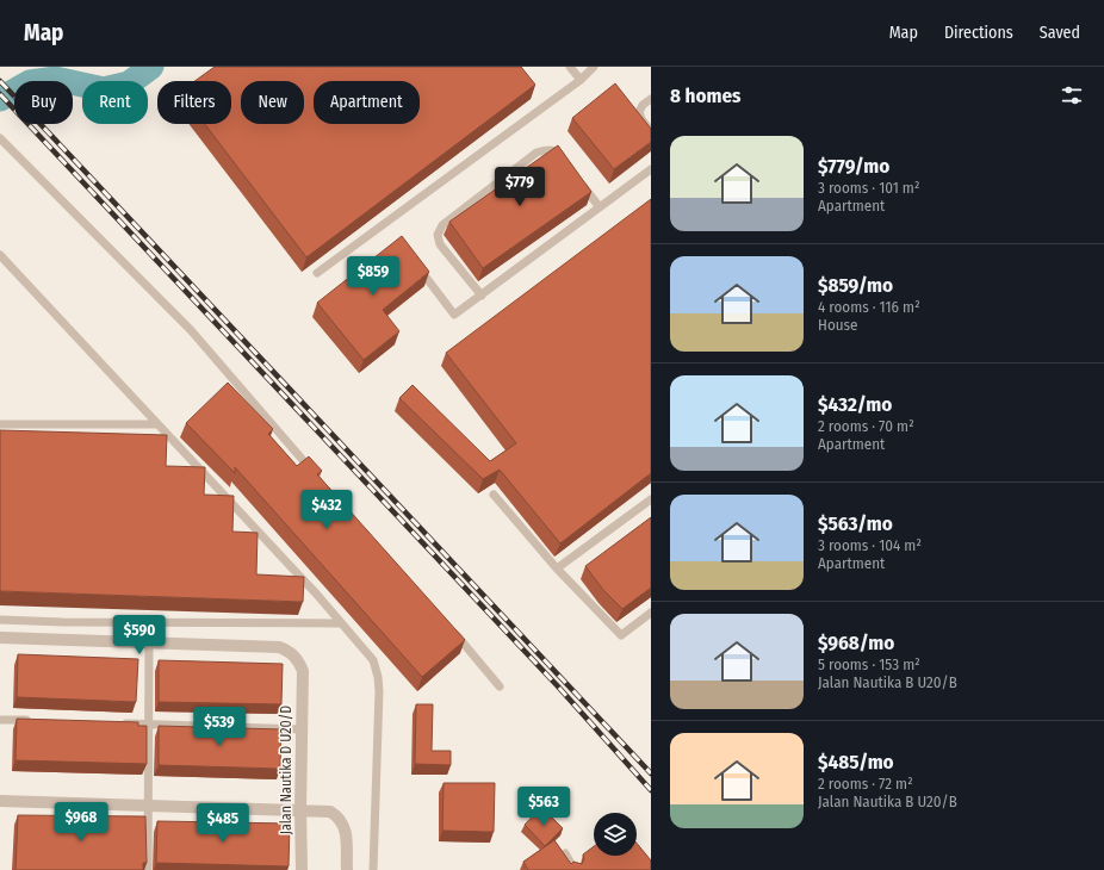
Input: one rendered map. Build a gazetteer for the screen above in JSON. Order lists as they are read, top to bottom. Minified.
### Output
{"streets":{"street":["Jalan Nautika D U20/D"]},"page":{"header":"Map","nav":["Map","Directions","Saved"],"heading":"8 homes","chip":["Buy","Rent","Filters","New","Apartment"],"list":[{"name":"$779/mo","note":"3 rooms · 101 m² · Apartment"},{"name":"$859/mo","note":"4 rooms · 116 m² · House"},{"name":"$432/mo","note":"2 rooms · 70 m² · Apartment"},{"name":"$563/mo","note":"3 rooms · 104 m² · Apartment"},{"name":"$968/mo","note":"5 rooms · 153 m² · Jalan Nautika B U20/B"},{"name":"$485/mo","note":"2 rooms · 72 m² · Jalan Nautika B U20/B"}],"price":["$779","$859","$432","$590","$539","$563","$968","$485"]}}
